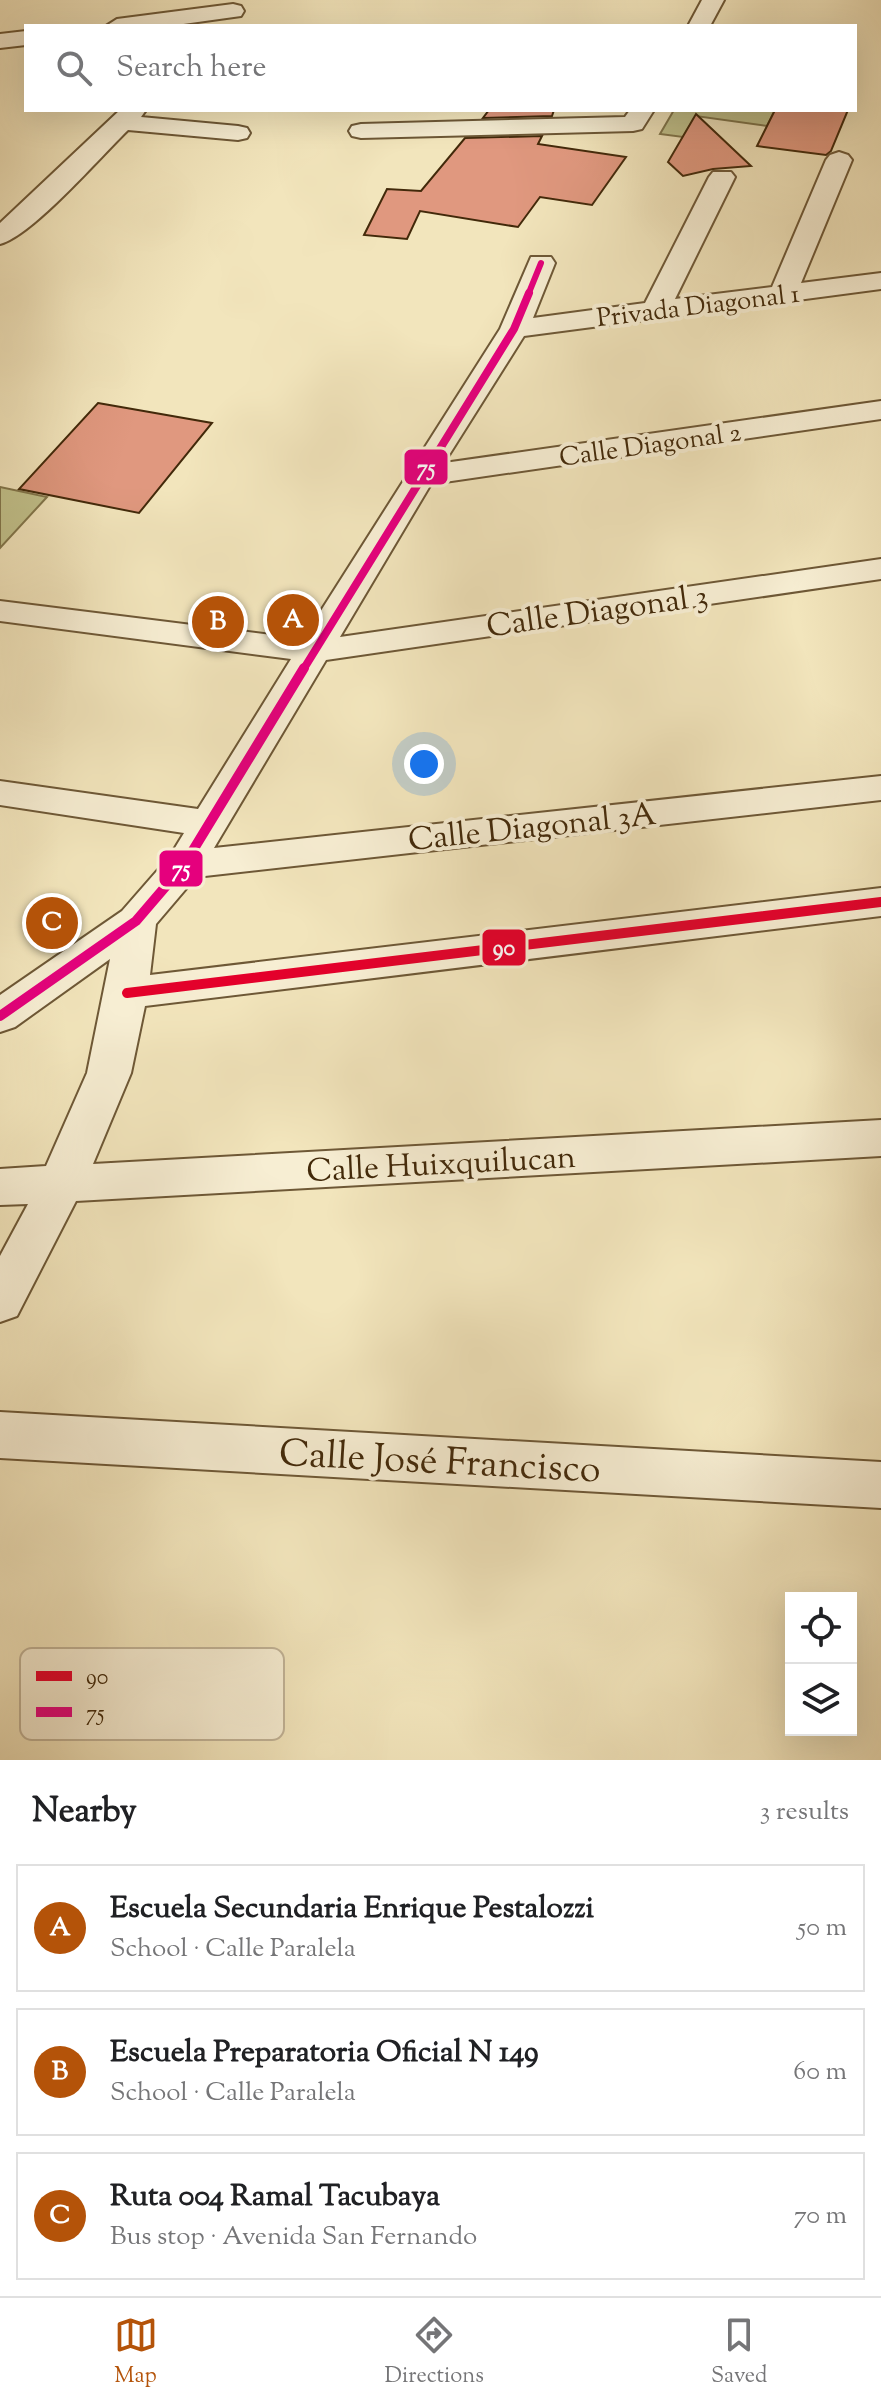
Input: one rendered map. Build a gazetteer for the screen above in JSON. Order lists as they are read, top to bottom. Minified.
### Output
{"streets":{"street":["Privada Diagonal 1","Calle Diagonal 2","Calle Diagonal 3","Calle Diagonal 3A","Calle Huixquilucan","Calle José Francisco"]},"lines":["transit line 75","transit line 90"],"legend":["90","75"],"page":{"search":"Search here","pins":["A","B","C"],"heading":["Nearby","3 results"],"list":[{"mark":"A","name":"Escuela Secundaria Enrique Pestalozzi","note":"School · Calle Paralela","value":"50 m"},{"mark":"B","name":"Escuela Preparatoria Oficial N 149","note":"School · Calle Paralela","value":"60 m"},{"mark":"C","name":"Ruta 004 Ramal Tacubaya","note":"Bus stop · Avenida San Fernando","value":"70 m"}],"nav":["Map","Directions","Saved"]}}
